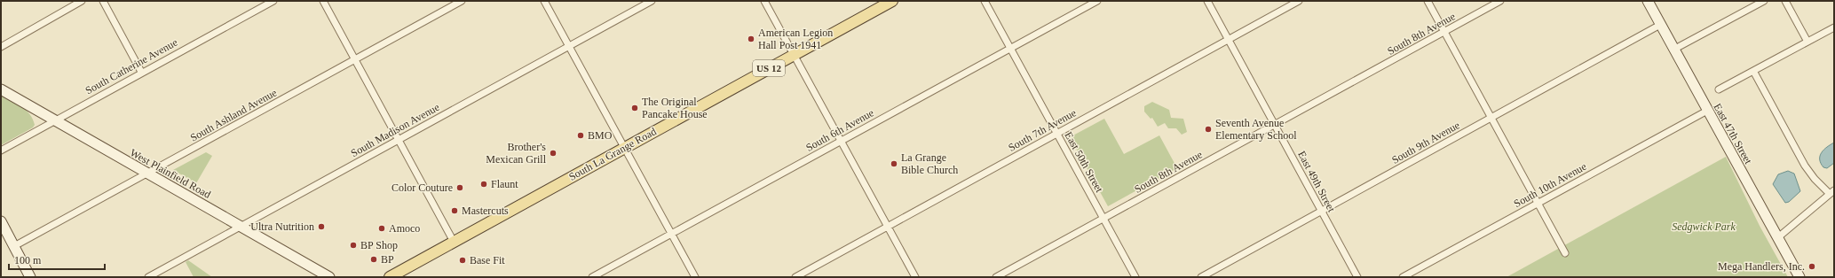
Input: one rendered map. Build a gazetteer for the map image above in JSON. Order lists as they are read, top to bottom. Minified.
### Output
{"streets":{"main road":["US 12","East 47th Street","South La Grange Road","West Plainfield Road"],"street":["South 8th Avenue","South Catherine Avenue","South Ashland Avenue","South Madison Avenue","South 6th Avenue","South 7th Avenue","South 9th Avenue","East 50th Street","East 49th Street","South 10th Avenue"]},"crossings":[["South 8th Avenue","East 50th Street"],["South 8th Avenue","East 49th Street"],["South Catherine Avenue","West Plainfield Road"],["South Ashland Avenue","West Plainfield Road"],["South Madison Avenue","West Plainfield Road"],["South 6th Avenue","East 50th Street"],["South 7th Avenue","East 50th Street"],["South 7th Avenue","East 49th Street"],["East 47th Street","South 9th Avenue"],["East 47th Street","South 10th Avenue"],["South 9th Avenue","East 49th Street"]],"parks":["Sedgwick Park"],"places":["American Legion Hall Post 1941","The Original Pancake House","Seventh Avenue Elementary School","BMO","Brother's Mexican Grill","La Grange Bible Church","Flaunt","Color Couture","Mastercuts","Ultra Nutrition","Amoco","BP Shop","BP","Base Fit","Mega Handlers, Inc."],"scale_bar":"100 m"}
